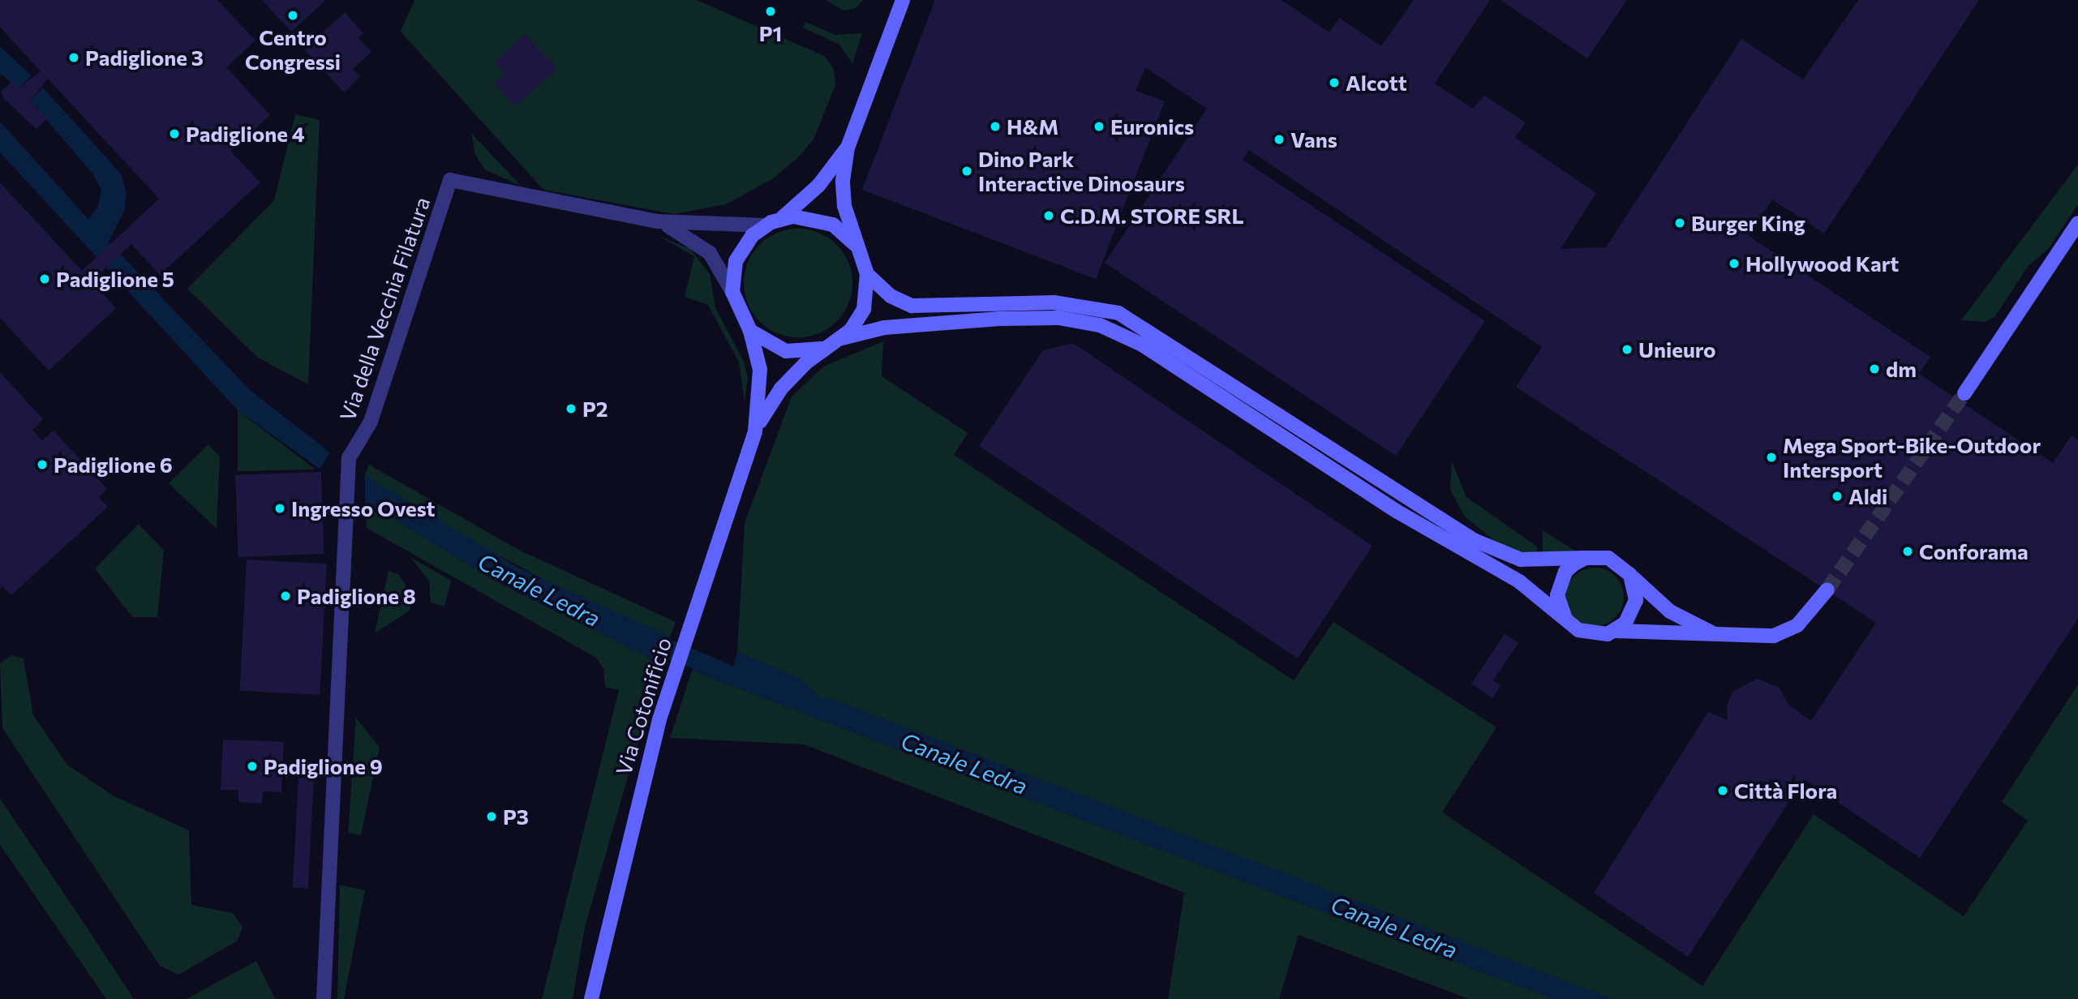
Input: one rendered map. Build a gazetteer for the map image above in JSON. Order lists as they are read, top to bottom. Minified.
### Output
{"streets":{"street":["Via della Vecchia Filatura","Via Cotonificio"]},"crossings":[["Via della Vecchia Filatura","Via Cotonificio"]],"water":["Canale Ledra"],"places":["P1","Centro Congressi","Padiglione 3","Alcott","H&M","Euronics","Padiglione 4","Vans","Dino Park Interactive Dinosaurs","C.D.M. STORE SRL","Burger King","Hollywood Kart","Padiglione 5","Unieuro","dm","P2","Mega Sport-Bike-Outdoor Intersport","Padiglione 6","Aldi","Ingresso Ovest","Conforama","Padiglione 8","Padiglione 9","Città Flora","P3"]}
